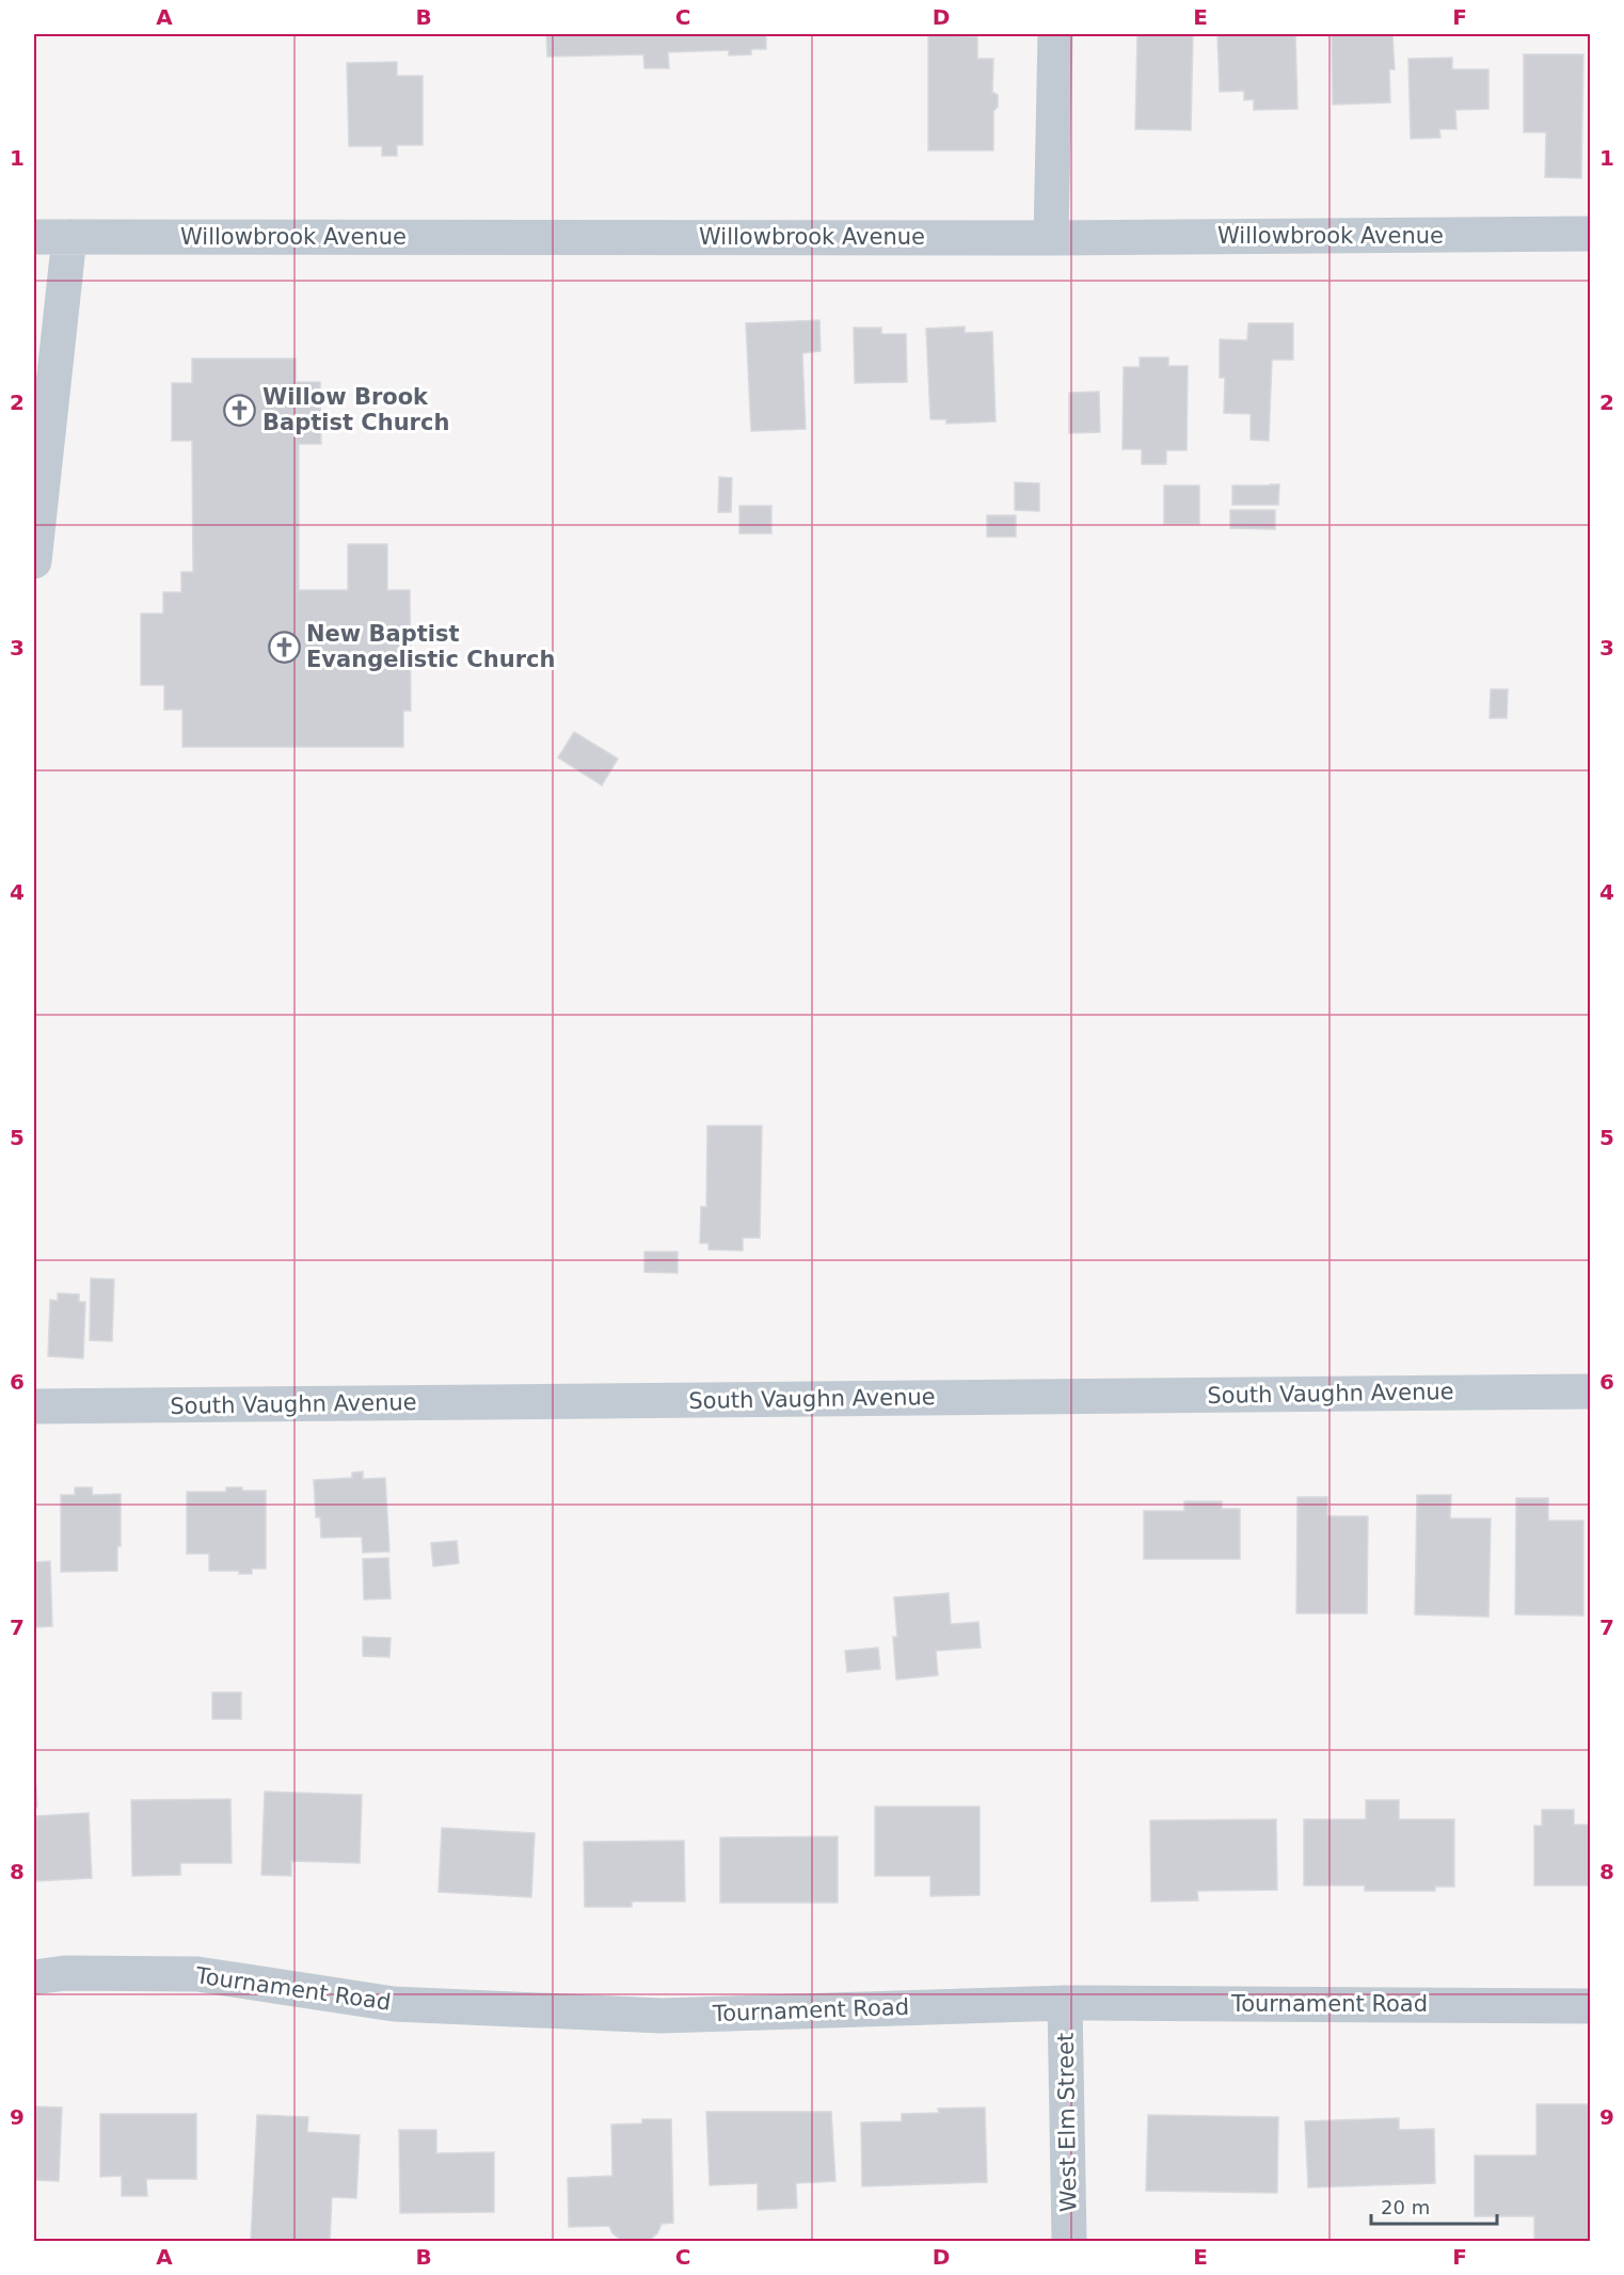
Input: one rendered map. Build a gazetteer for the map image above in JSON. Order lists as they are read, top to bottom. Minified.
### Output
{"streets":{"street":["Willowbrook Avenue","South Vaughn Avenue","Tournament Road","West Elm Street"]},"crossings":[["Tournament Road","West Elm Street"]],"places":{"church":["Willow Brook Baptist Church","New Baptist Evangelistic Church"]},"scale_bar":"20 m","grid":{"columns":["A","B","C","D","E","F"],"rows":["1","2","3","4","5","6","7","8","9"]}}
